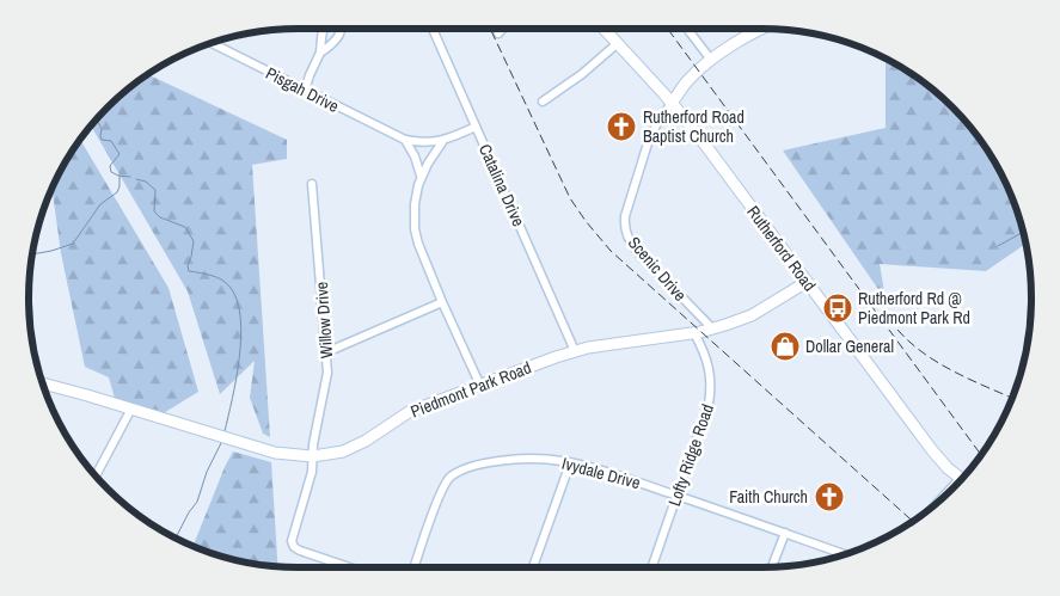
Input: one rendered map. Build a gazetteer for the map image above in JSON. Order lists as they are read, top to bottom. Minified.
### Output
{"streets":{"street":["Pisgah Drive","Catalina Drive","Rutherford Road","Scenic Drive","Willow Drive","Piedmont Park Road","Lofty Ridge Road","Ivydale Drive"]},"crossings":[["Pisgah Drive","Catalina Drive"],["Catalina Drive","Piedmont Park Road"],["Rutherford Road","Scenic Drive"],["Rutherford Road","Piedmont Park Road"],["Scenic Drive","Piedmont Park Road"],["Willow Drive","Piedmont Park Road"],["Piedmont Park Road","Lofty Ridge Road"],["Lofty Ridge Road","Ivydale Drive"]],"places":{"church":["Rutherford Road Baptist Church","Faith Church"],"bus stop":["Rutherford Rd @ Piedmont Park Rd"],"shop":["Dollar General"]}}
